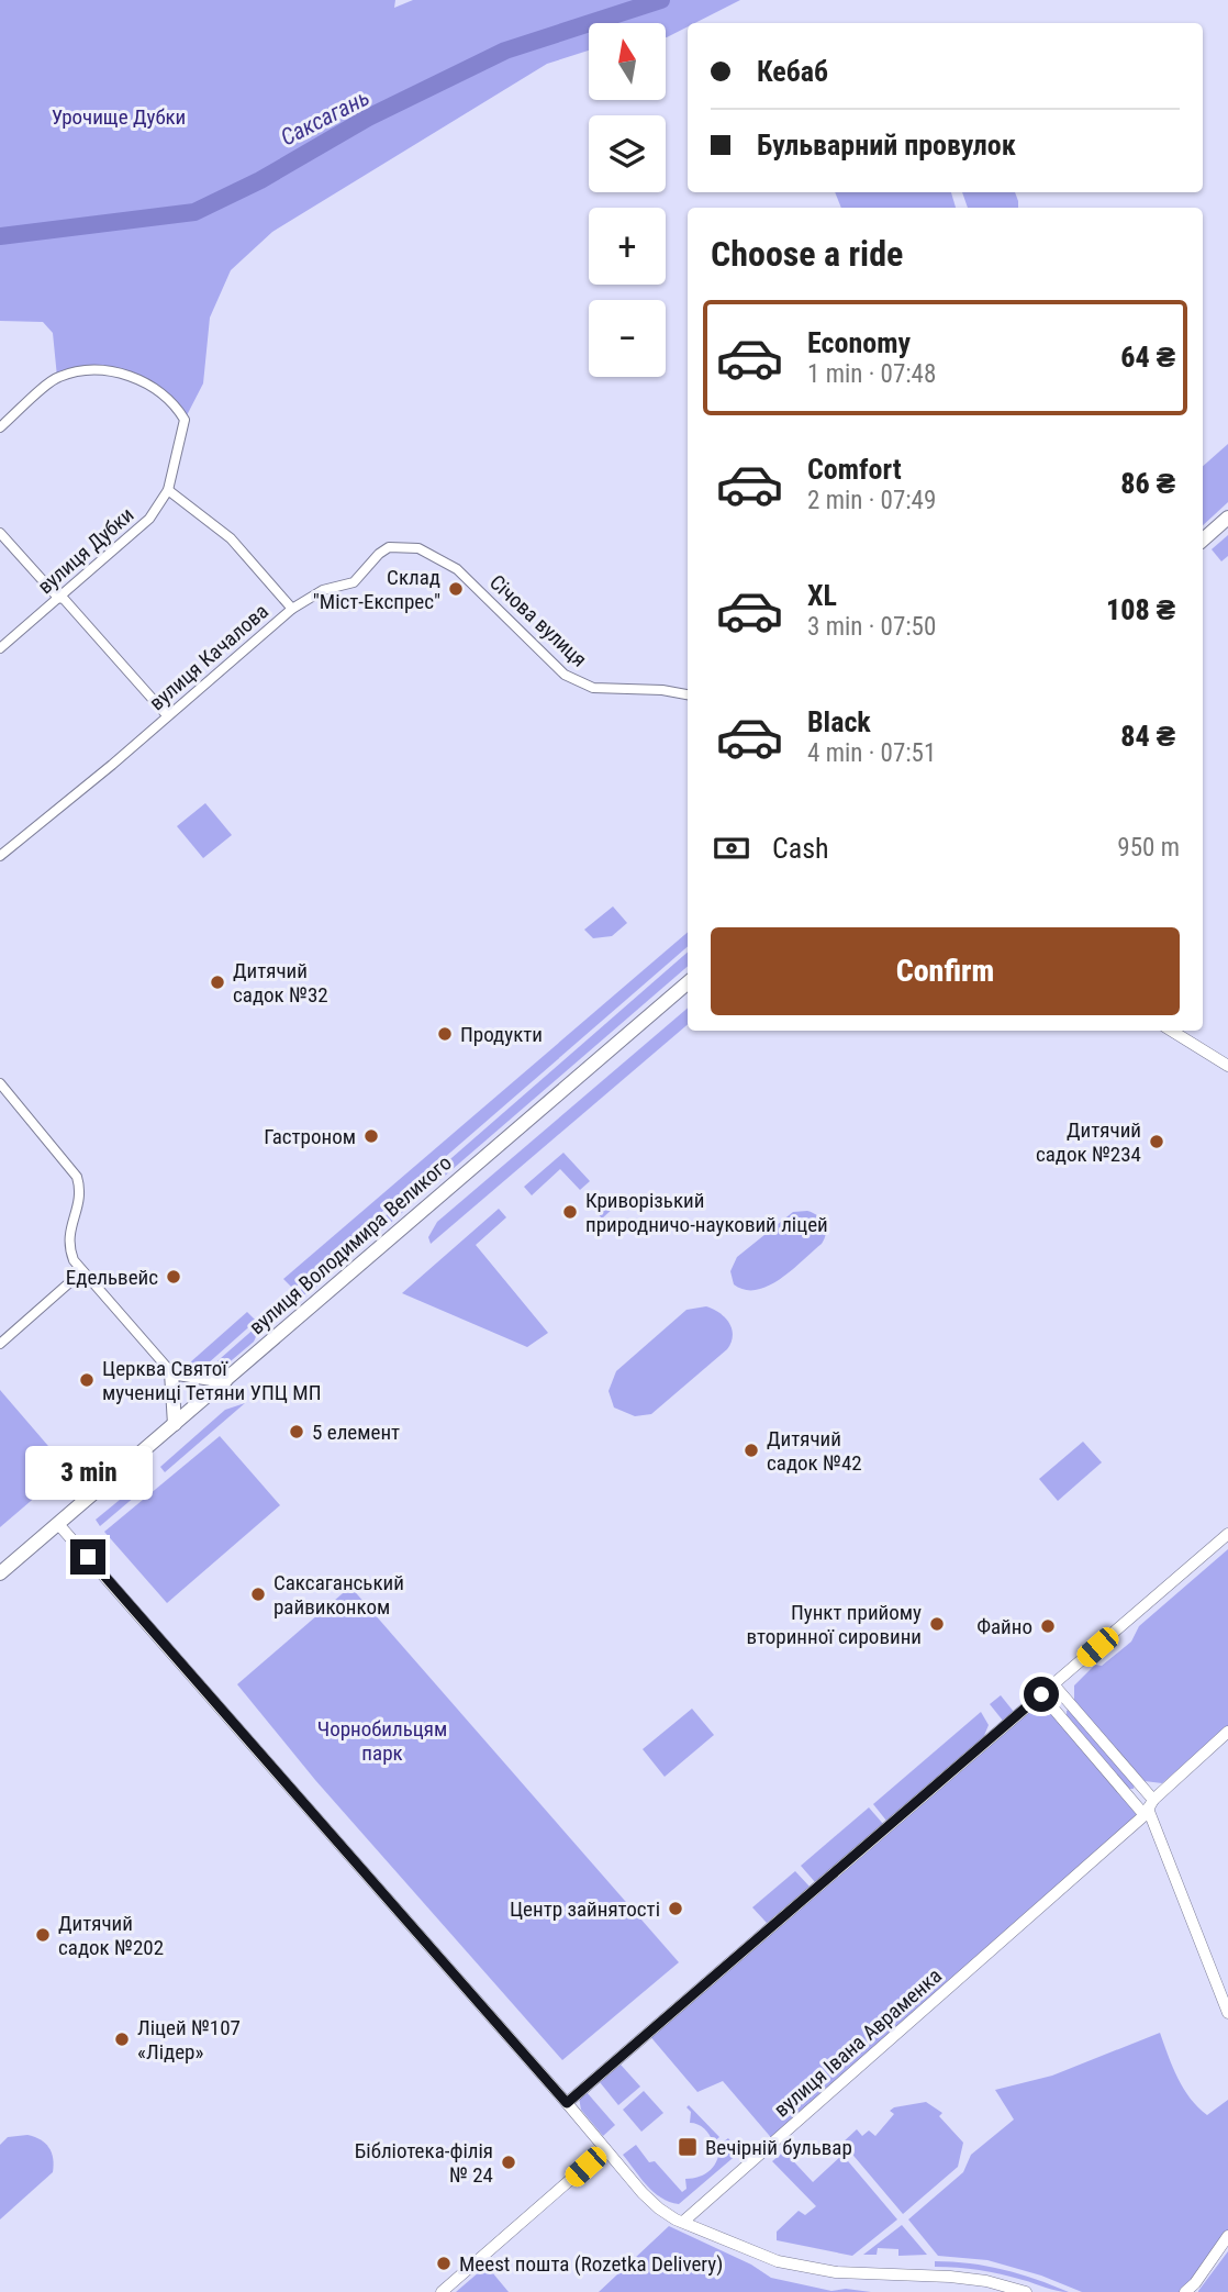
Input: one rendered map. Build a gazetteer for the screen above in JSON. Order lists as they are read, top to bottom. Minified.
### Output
{"streets":{"main road":["вулиця Володимира Великого"],"street":["вулиця Дубки","Січова вулиця","вулиця Качалова","вулиця Івана Авраменка"]},"crossings":[["Січова вулиця","вулиця Качалова"]],"water":["Саксагань"],"parks":["Урочище Дубки","Чорнобильцям парк"],"places":{"other":["Склад \"Міст-Експрес\"","Дитячий садок №32","Продукти","Гастроном","Дитячий садок №234","Криворізький природничо-науковий ліцей","Едельвейс","Церква Святої мучениці Тетяни УПЦ МП","5 елемент","Дитячий садок №42","Саксаганський райвиконком","Пункт прийому вторинної сировини","Файно","Центр зайнятості","Дитячий садок №202","Ліцей №107 «Лідер»","Бібліотека-філія № 24","Meest пошта (Rozetka Delivery)"],"transit":["Вечірній бульвар"]},"north":"top","page":{"map_buttons":["+","−"],"banner":["Кебаб","Бульварний провулок"],"heading":"Choose a ride","list":[{"name":"Economy","note":"1 min · 07:48","value":"64 ₴"},{"name":"Comfort","note":"2 min · 07:49","value":"86 ₴"},{"name":"XL","note":"3 min · 07:50","value":"108 ₴"},{"name":"Black","note":"4 min · 07:51","value":"84 ₴"}],"pay":["Cash","950 m"],"buttons":"Confirm","bubble":"3 min"}}
